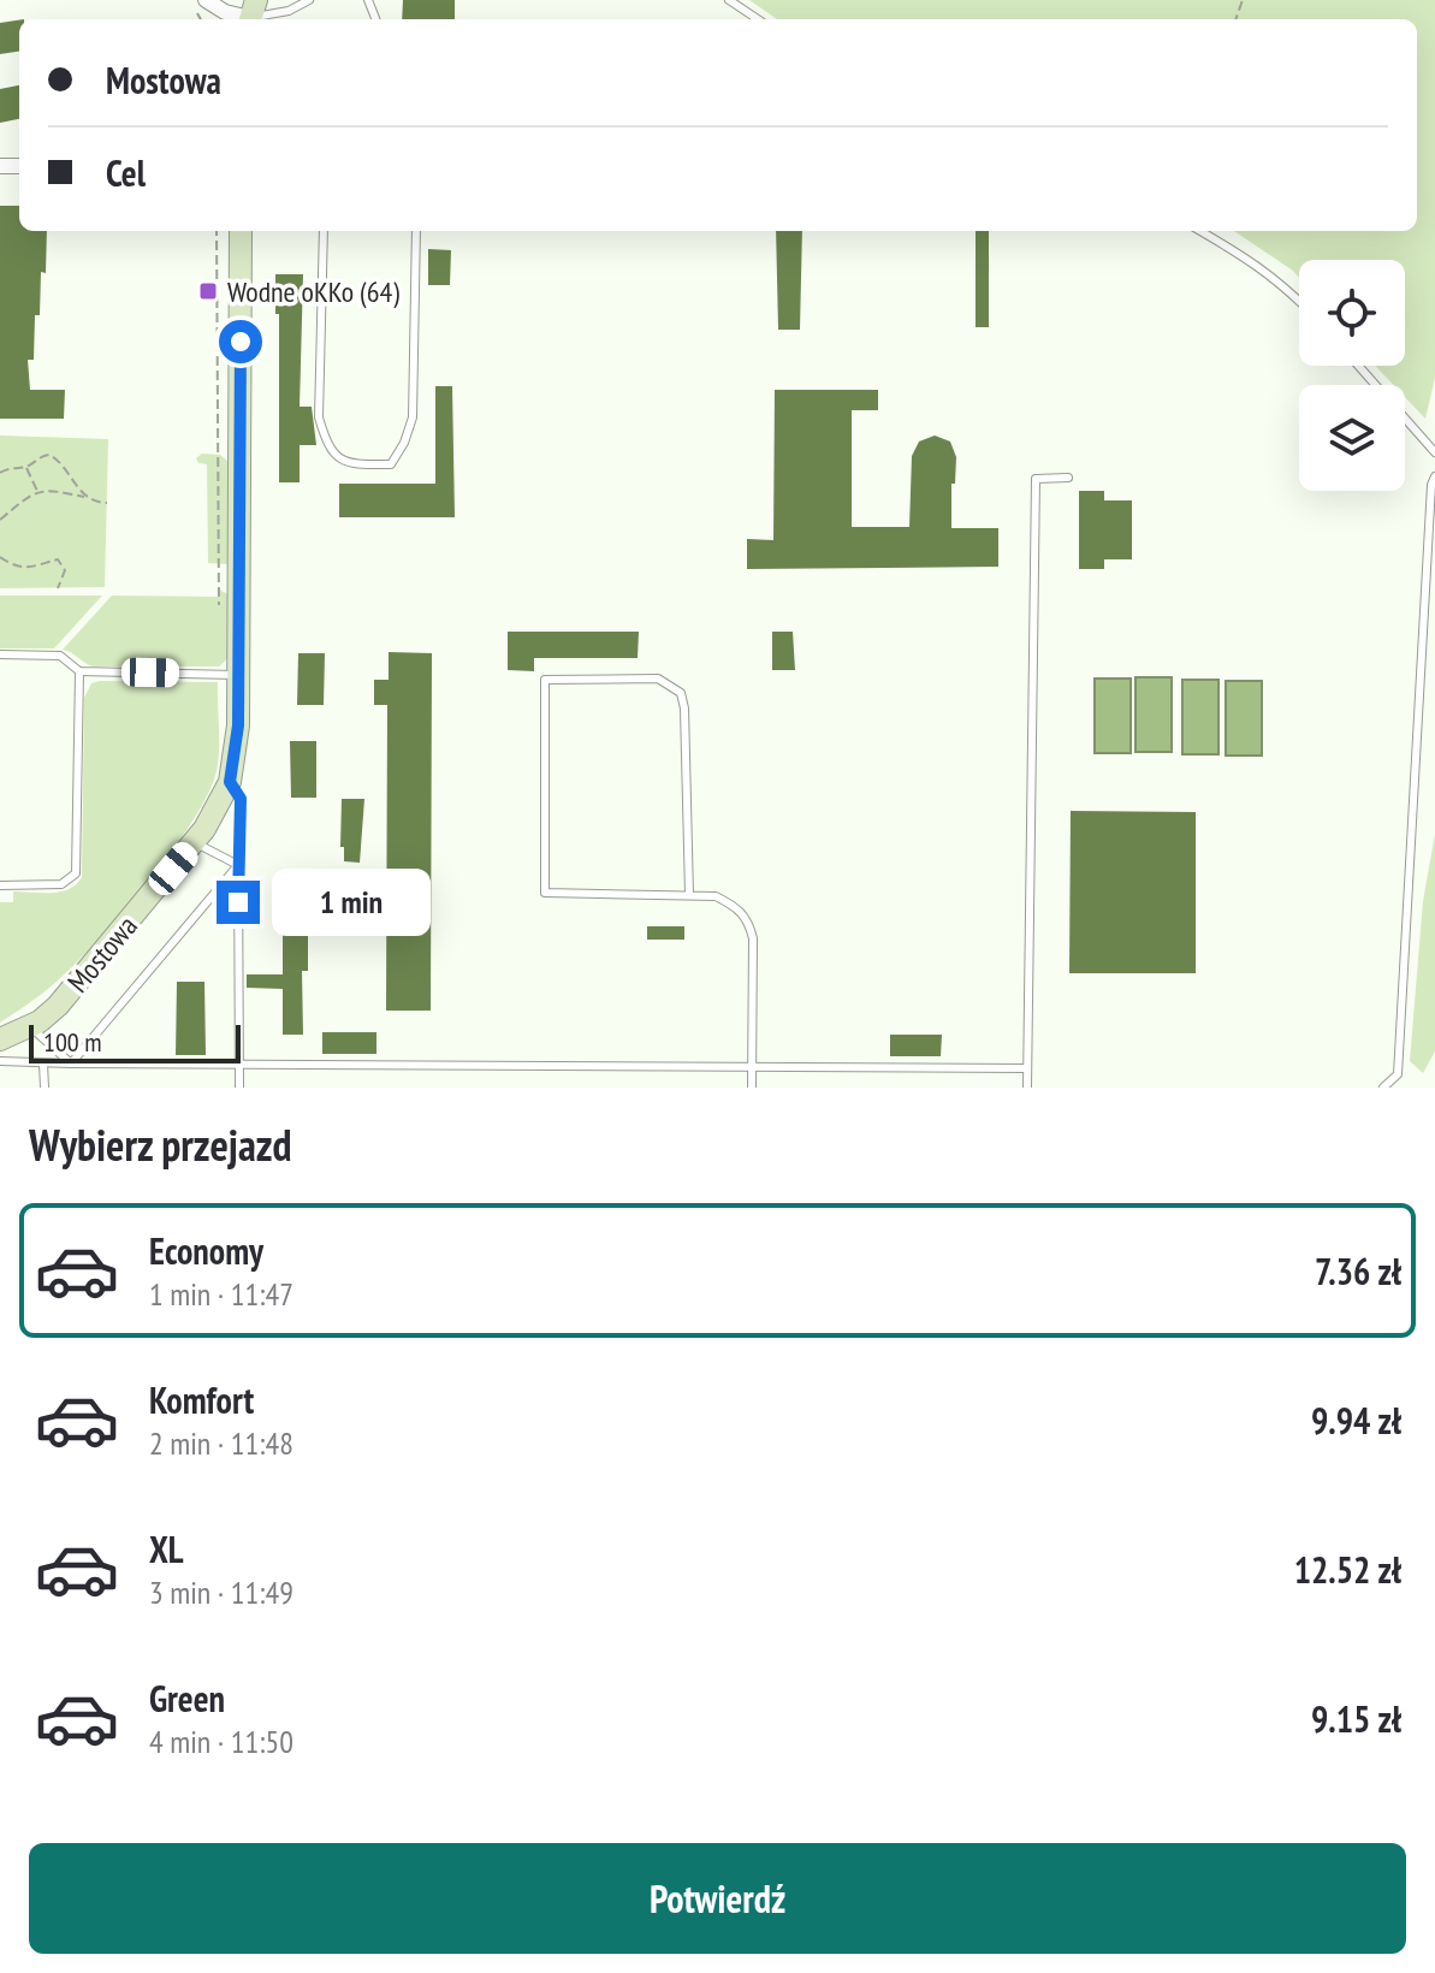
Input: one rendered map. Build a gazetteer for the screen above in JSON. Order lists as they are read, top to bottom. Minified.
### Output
{"streets":{"street":["Mostowa"]},"places":{"transit":["Wodne oKKo (64)"]},"scale_bar":"100 m","page":{"banner":["Mostowa","Cel"],"bubble":"1 min","scale":"100 m","heading":"Wybierz przejazd","list":[{"name":"Economy","note":"1 min · 11:47","value":"7.36 zł"},{"name":"Komfort","note":"2 min · 11:48","value":"9.94 zł"},{"name":"XL","note":"3 min · 11:49","value":"12.52 zł"},{"name":"Green","note":"4 min · 11:50","value":"9.15 zł"}],"buttons":"Potwierdź"}}
